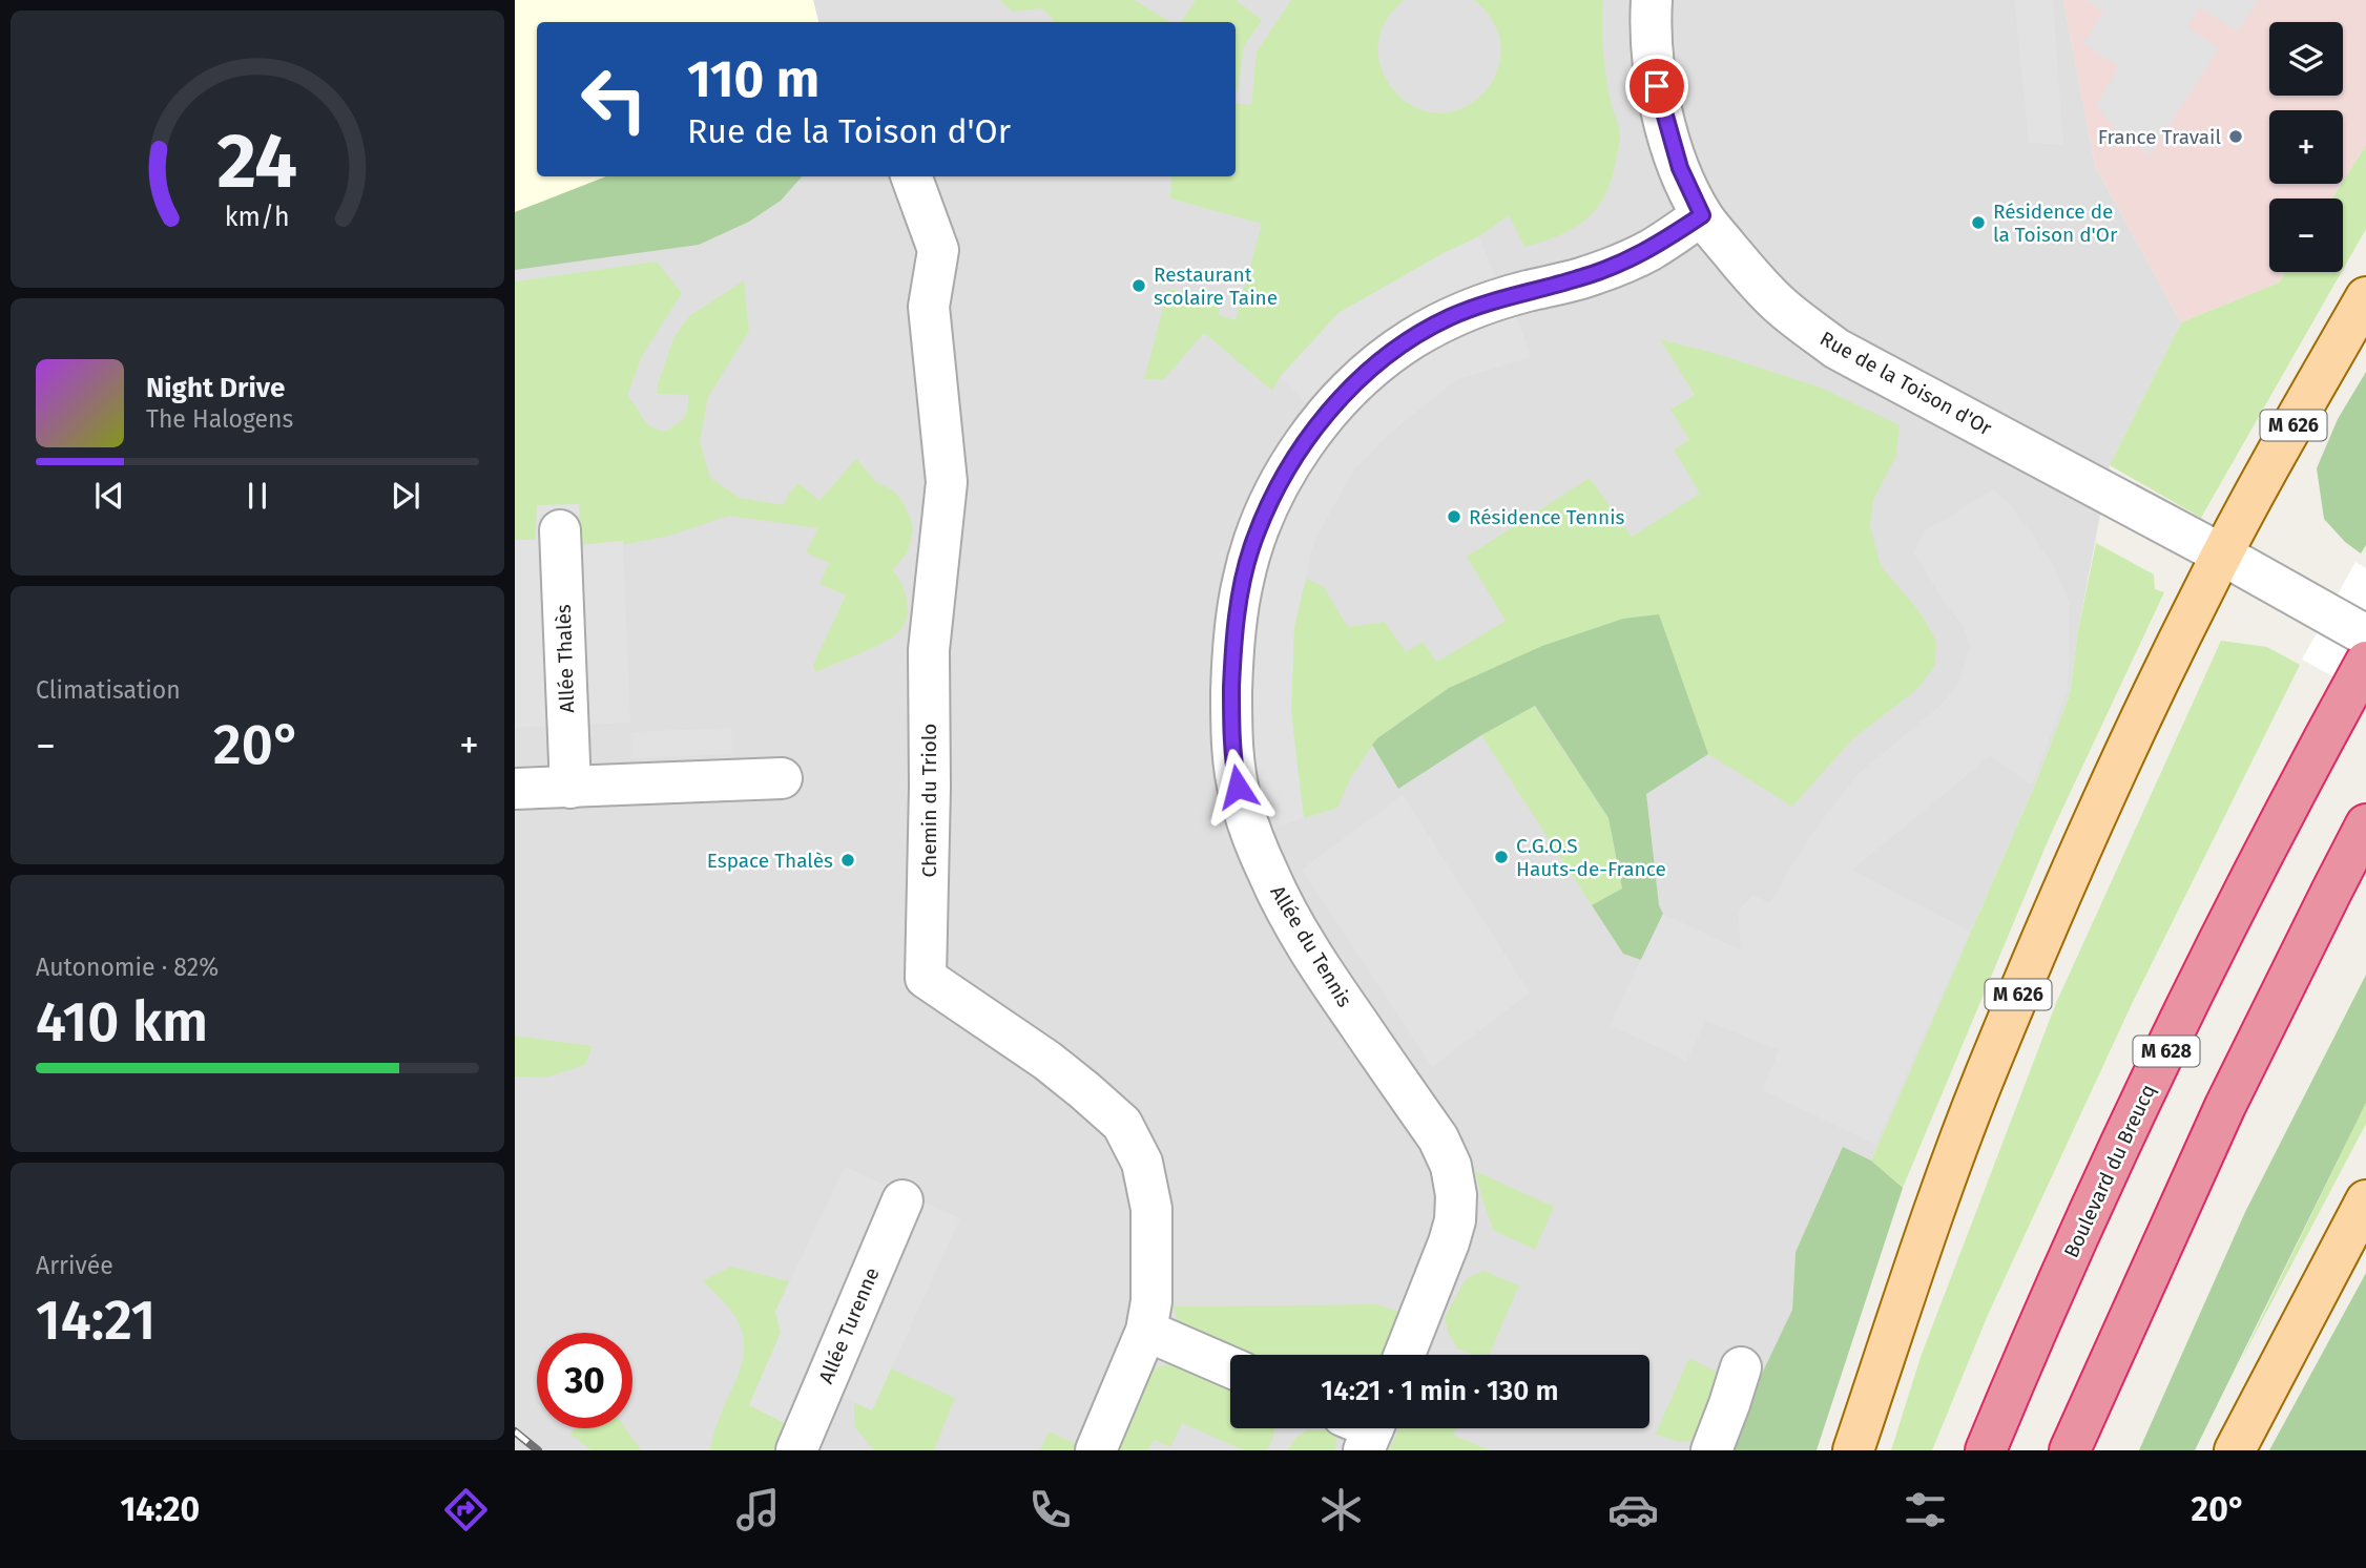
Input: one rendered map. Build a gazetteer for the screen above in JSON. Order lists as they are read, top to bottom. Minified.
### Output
{"streets":{"highway":["M 628","Boulevard du Breucq"],"main road":["M 626"],"street":["Rue de la Toison d'Or","Allée Thalès","Chemin du Triolo","Allée du Tennis","Allée Turenne"]},"crossings":[["Rue de la Toison d'Or","M 626"],["Rue de la Toison d'Or","Allée du Tennis"]],"places":["France Travail","Résidence de la Toison d'Or","Restaurant scolaire Taine","Résidence Tennis","C.G.O.S Hauts-de-France","Espace Thalès"],"page":{"map_buttons":["+","−"],"turn":["110 m","Rue de la Toison d'Or"],"song":["Night Drive","The Halogens"],"tile":["Climatisation",["Autonomie · 82%","410 km"],["Arrivée","14:21"]],"heat":["−","20°","+"],"limit":"30","trip":"14:21 · 1 min · 130 m","tabs":["14:20","20°"],"gauge":["24","km/h"]}}
